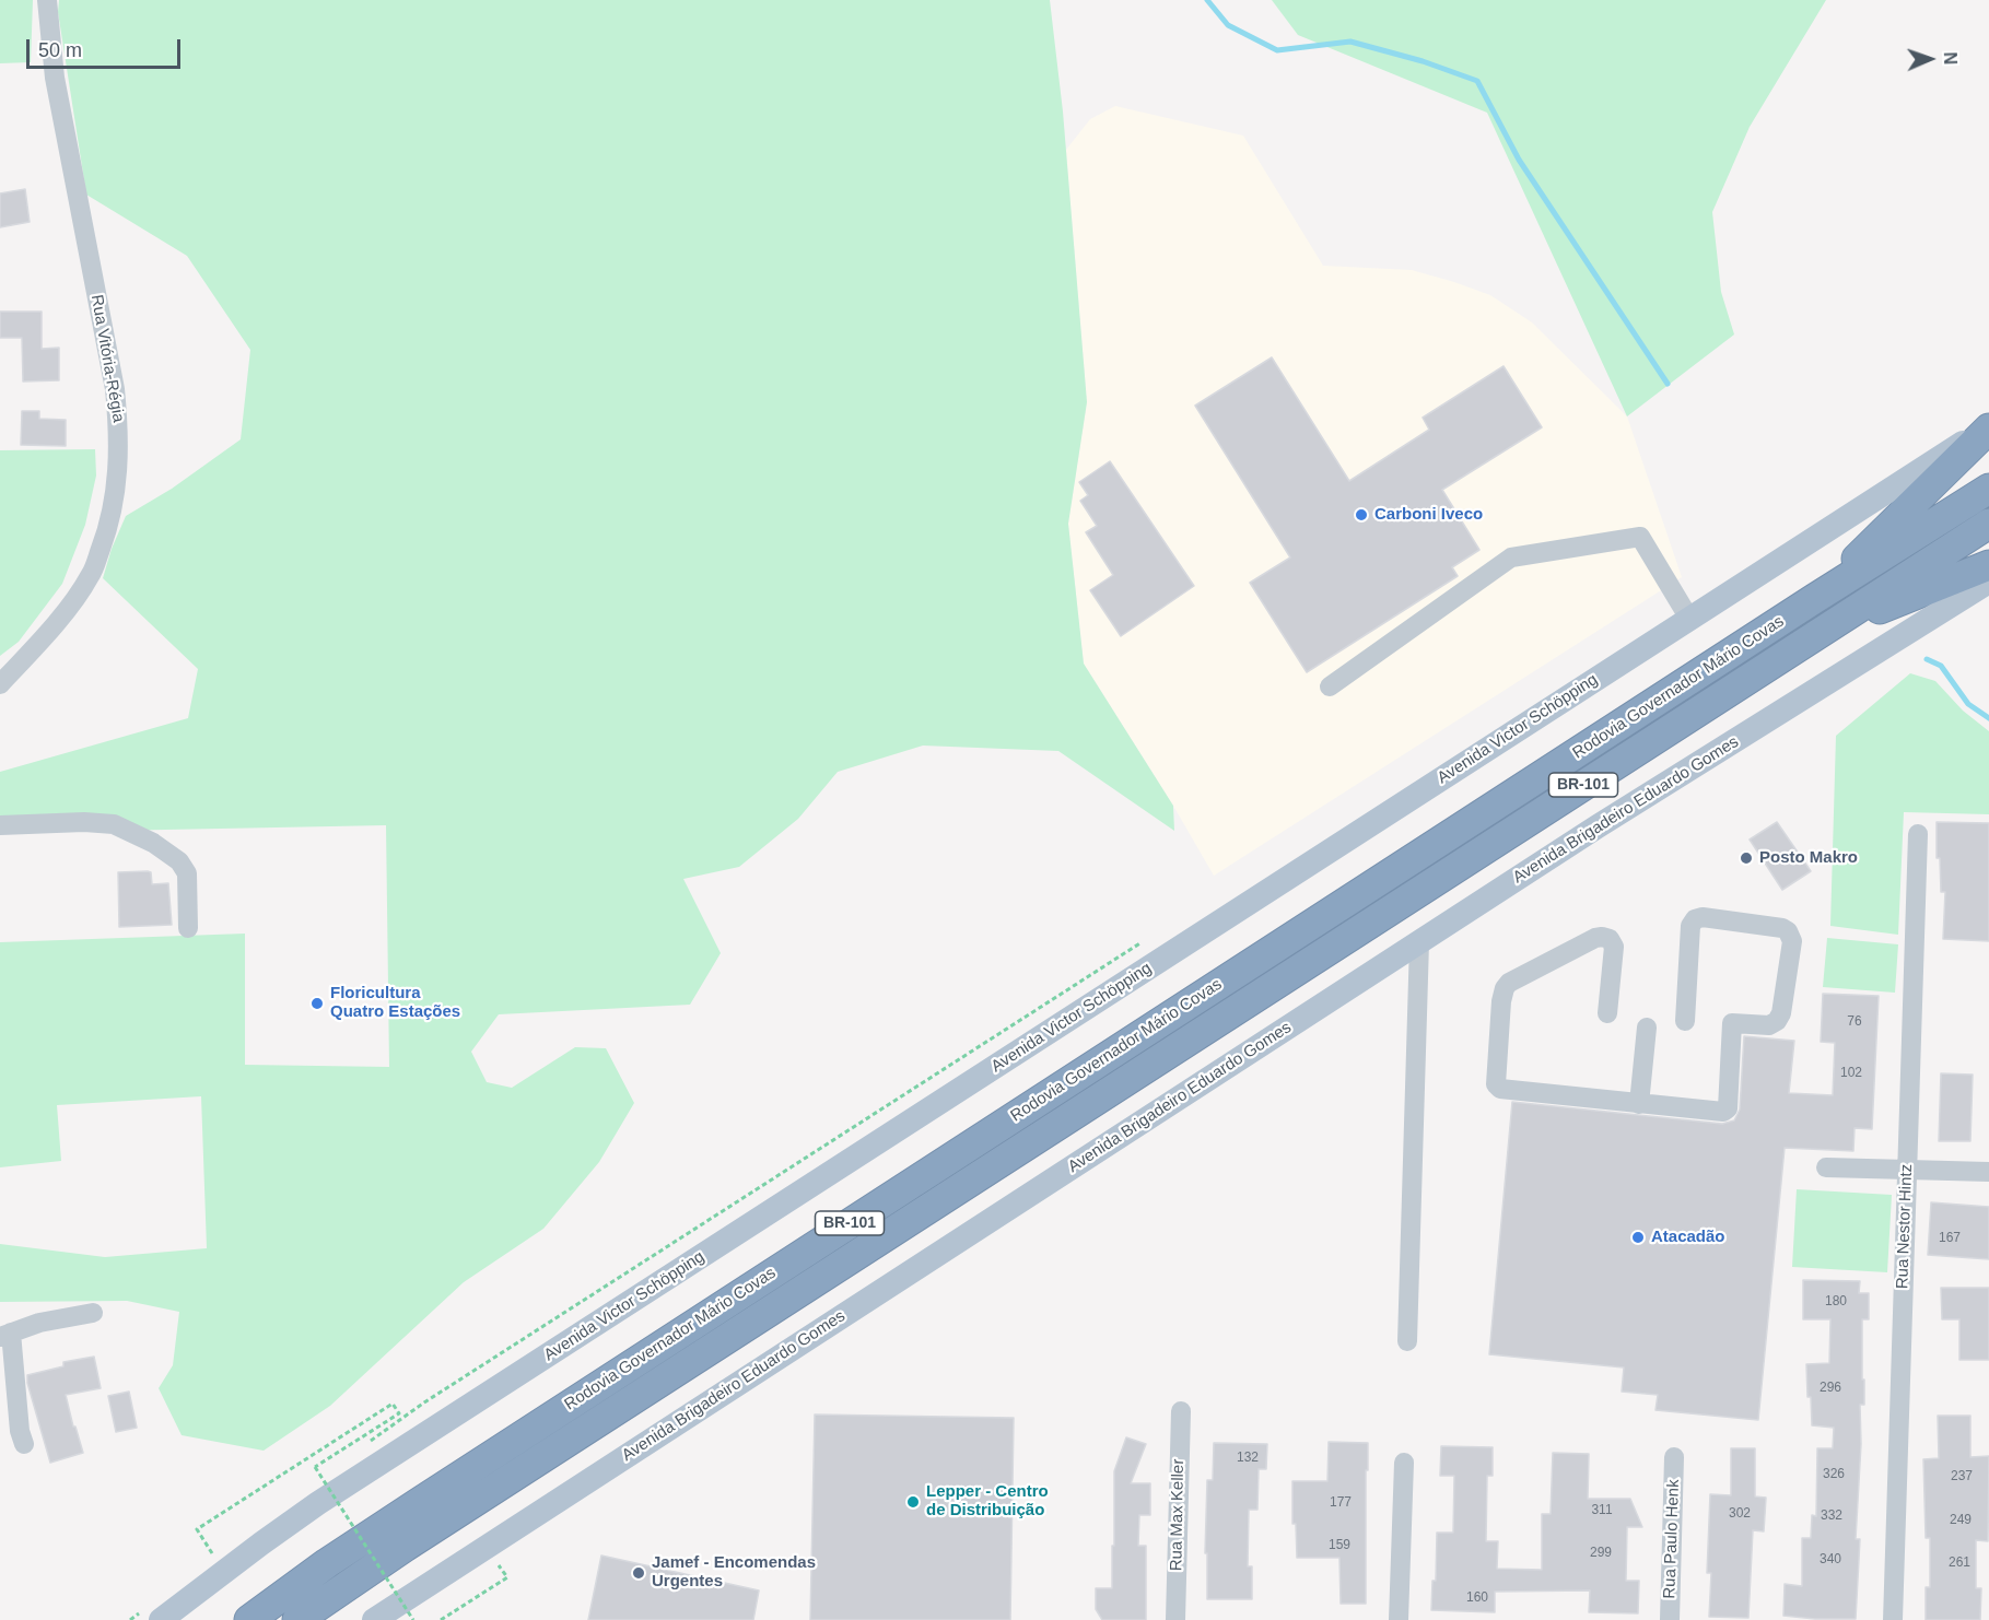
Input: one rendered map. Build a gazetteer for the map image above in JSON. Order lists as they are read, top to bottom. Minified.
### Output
{"streets":{"highway":["Rodovia Governador Mário Covas","BR-101"],"main road":["Avenida Victor Schöpping","Avenida Brigadeiro Eduardo Gomes"],"street":["Rua Vitória-Régia","Rua Nestor Hintz","Rua Max Keller","Rua Paulo Henk"]},"places":["Carboni Iveco","Posto Makro","Floricultura Quatro Estações","Atacadão","Lepper - Centro de Distribuição","Jamef - Encomendas Urgentes"],"house_numbers":["76","102","167","180","296","132","326","237","177","311","302","332","249","159","299","340","261","160"],"scale_bar":"50 m","north":"right"}
